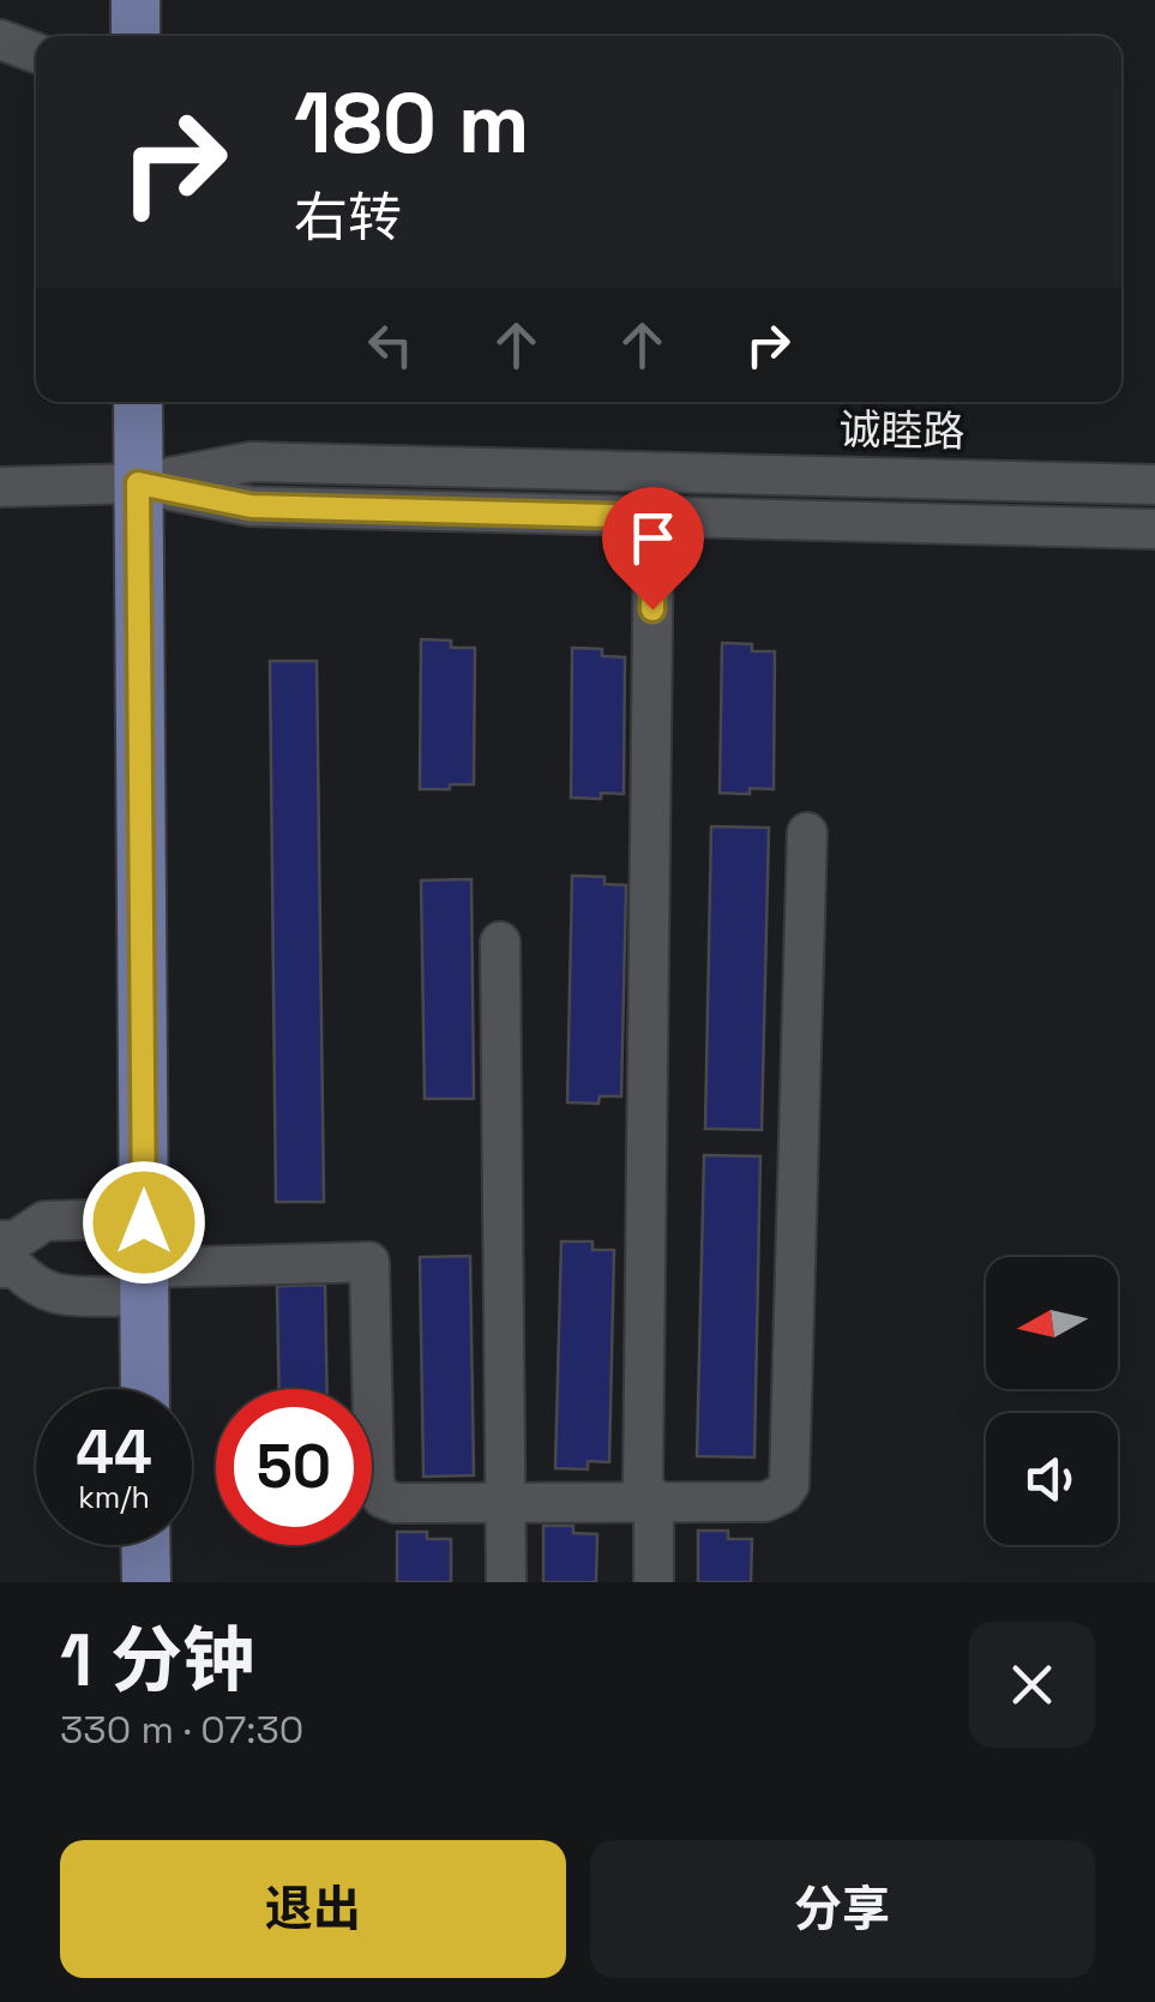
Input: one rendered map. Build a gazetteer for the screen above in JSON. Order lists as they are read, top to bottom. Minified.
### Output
{"streets":{"street":["诚睦路"]},"north":"left","page":{"turn":["180 m","右转"],"speed":"44 km/h","limit":"50","heading":["1 分钟","330 m · 07:30"],"buttons":["退出","分享"]}}
